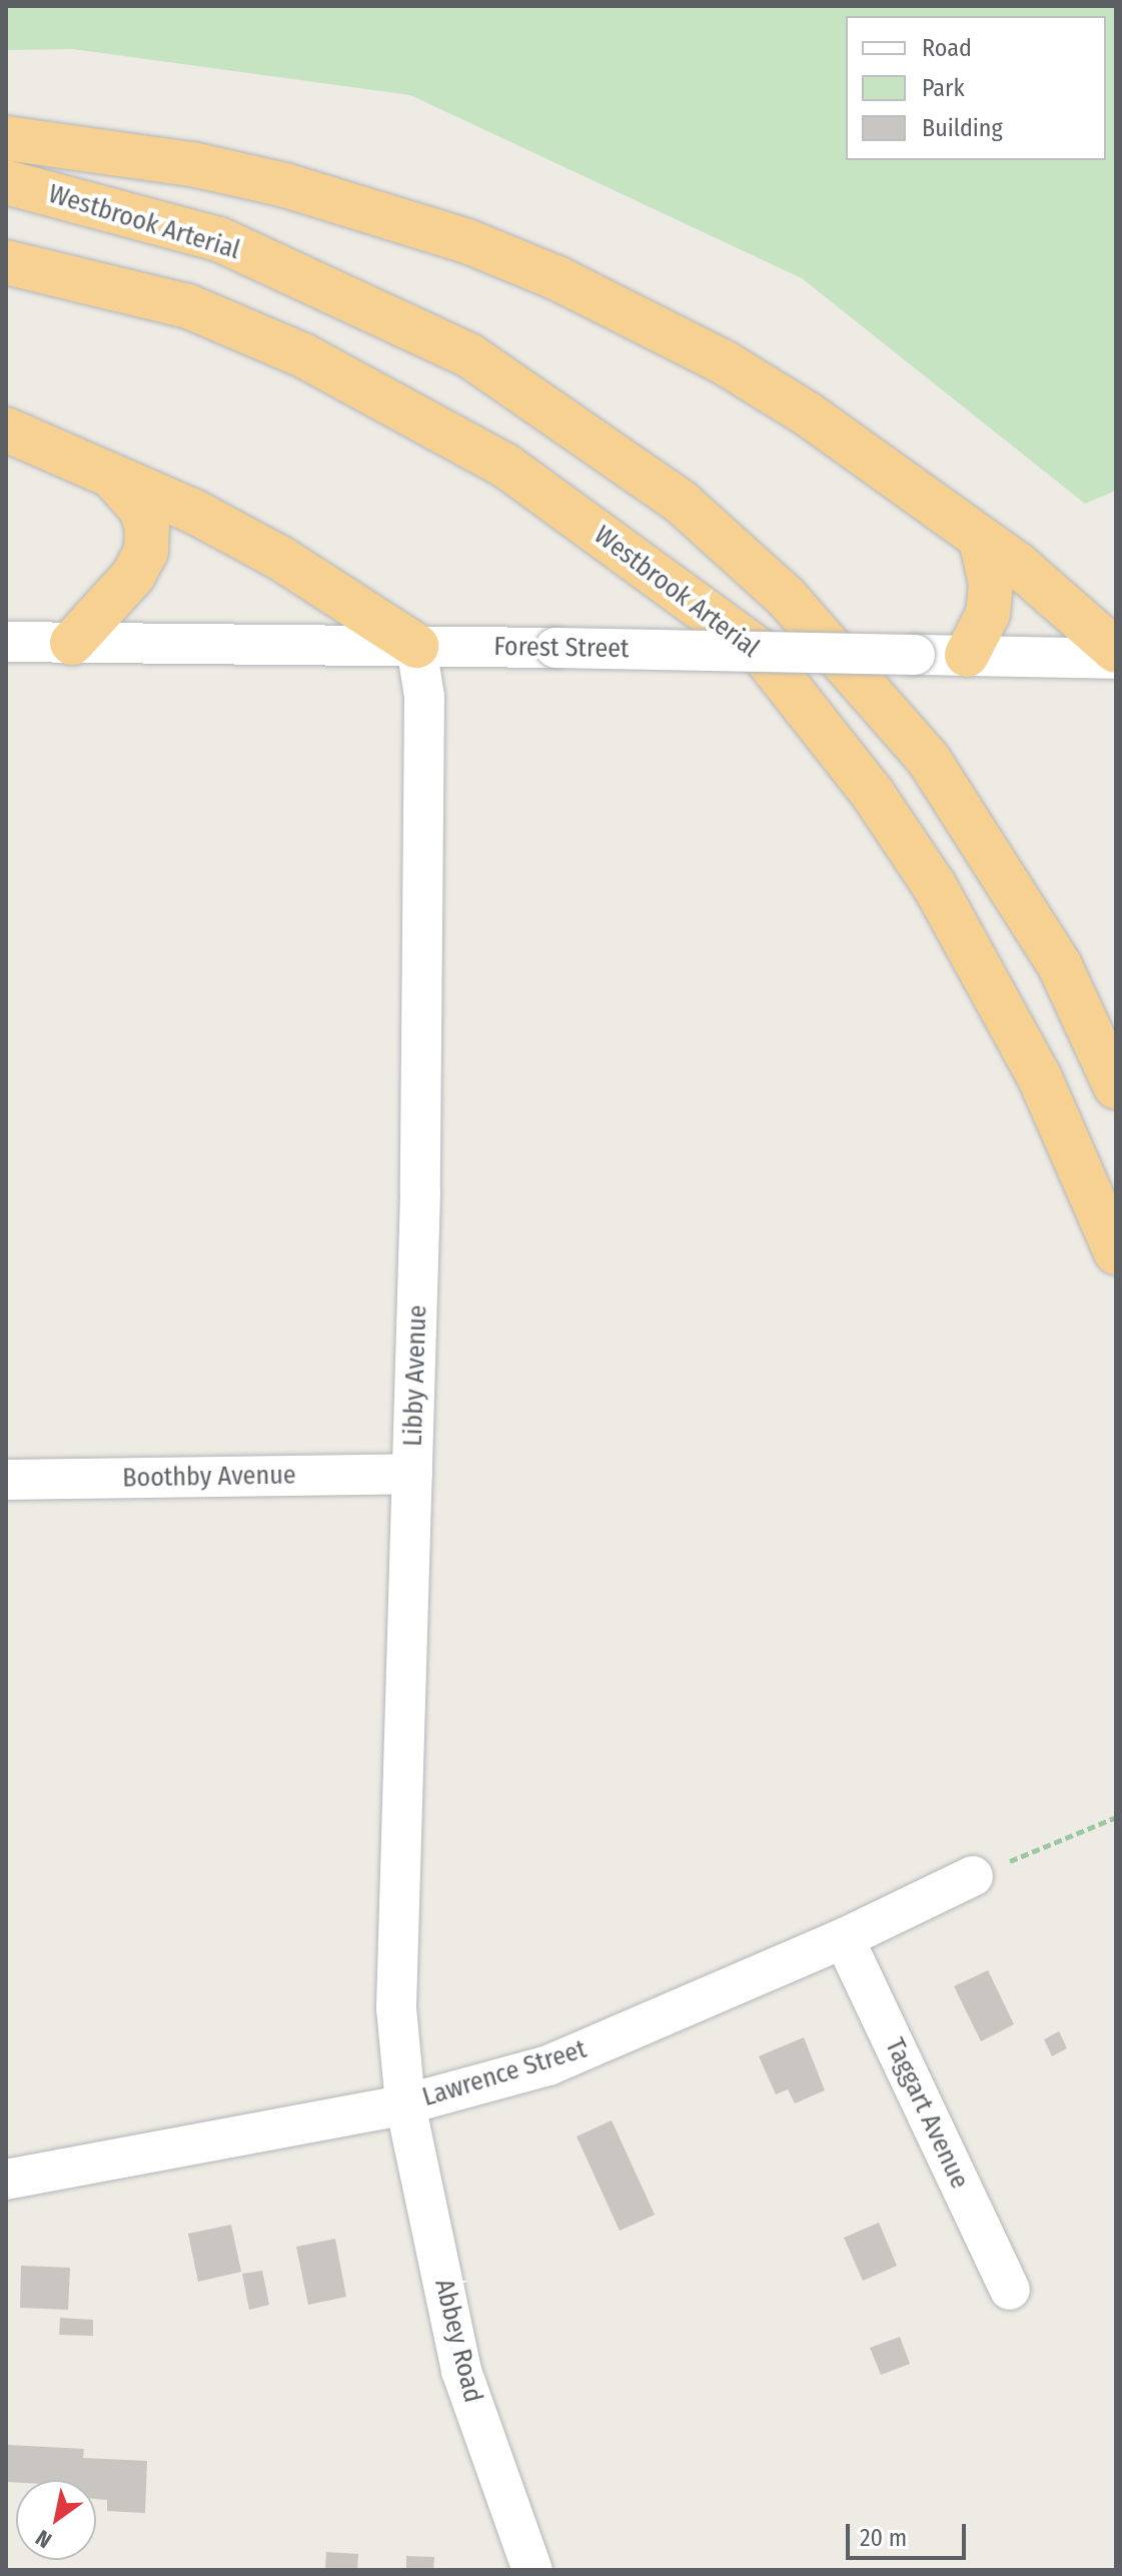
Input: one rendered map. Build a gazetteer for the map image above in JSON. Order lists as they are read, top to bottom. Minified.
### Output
{"streets":{"highway":["Westbrook Arterial"],"street":["Forest Street","Libby Avenue","Boothby Avenue","Lawrence Street","Taggart Avenue","Abbey Road"]},"crossings":[["Forest Street","Libby Avenue"],["Libby Avenue","Boothby Avenue"],["Libby Avenue","Lawrence Street"],["Libby Avenue","Abbey Road"],["Lawrence Street","Taggart Avenue"],["Lawrence Street","Abbey Road"]],"legend":["Road","Park","Building"],"scale_bar":"20 m","north":"bottom left"}
